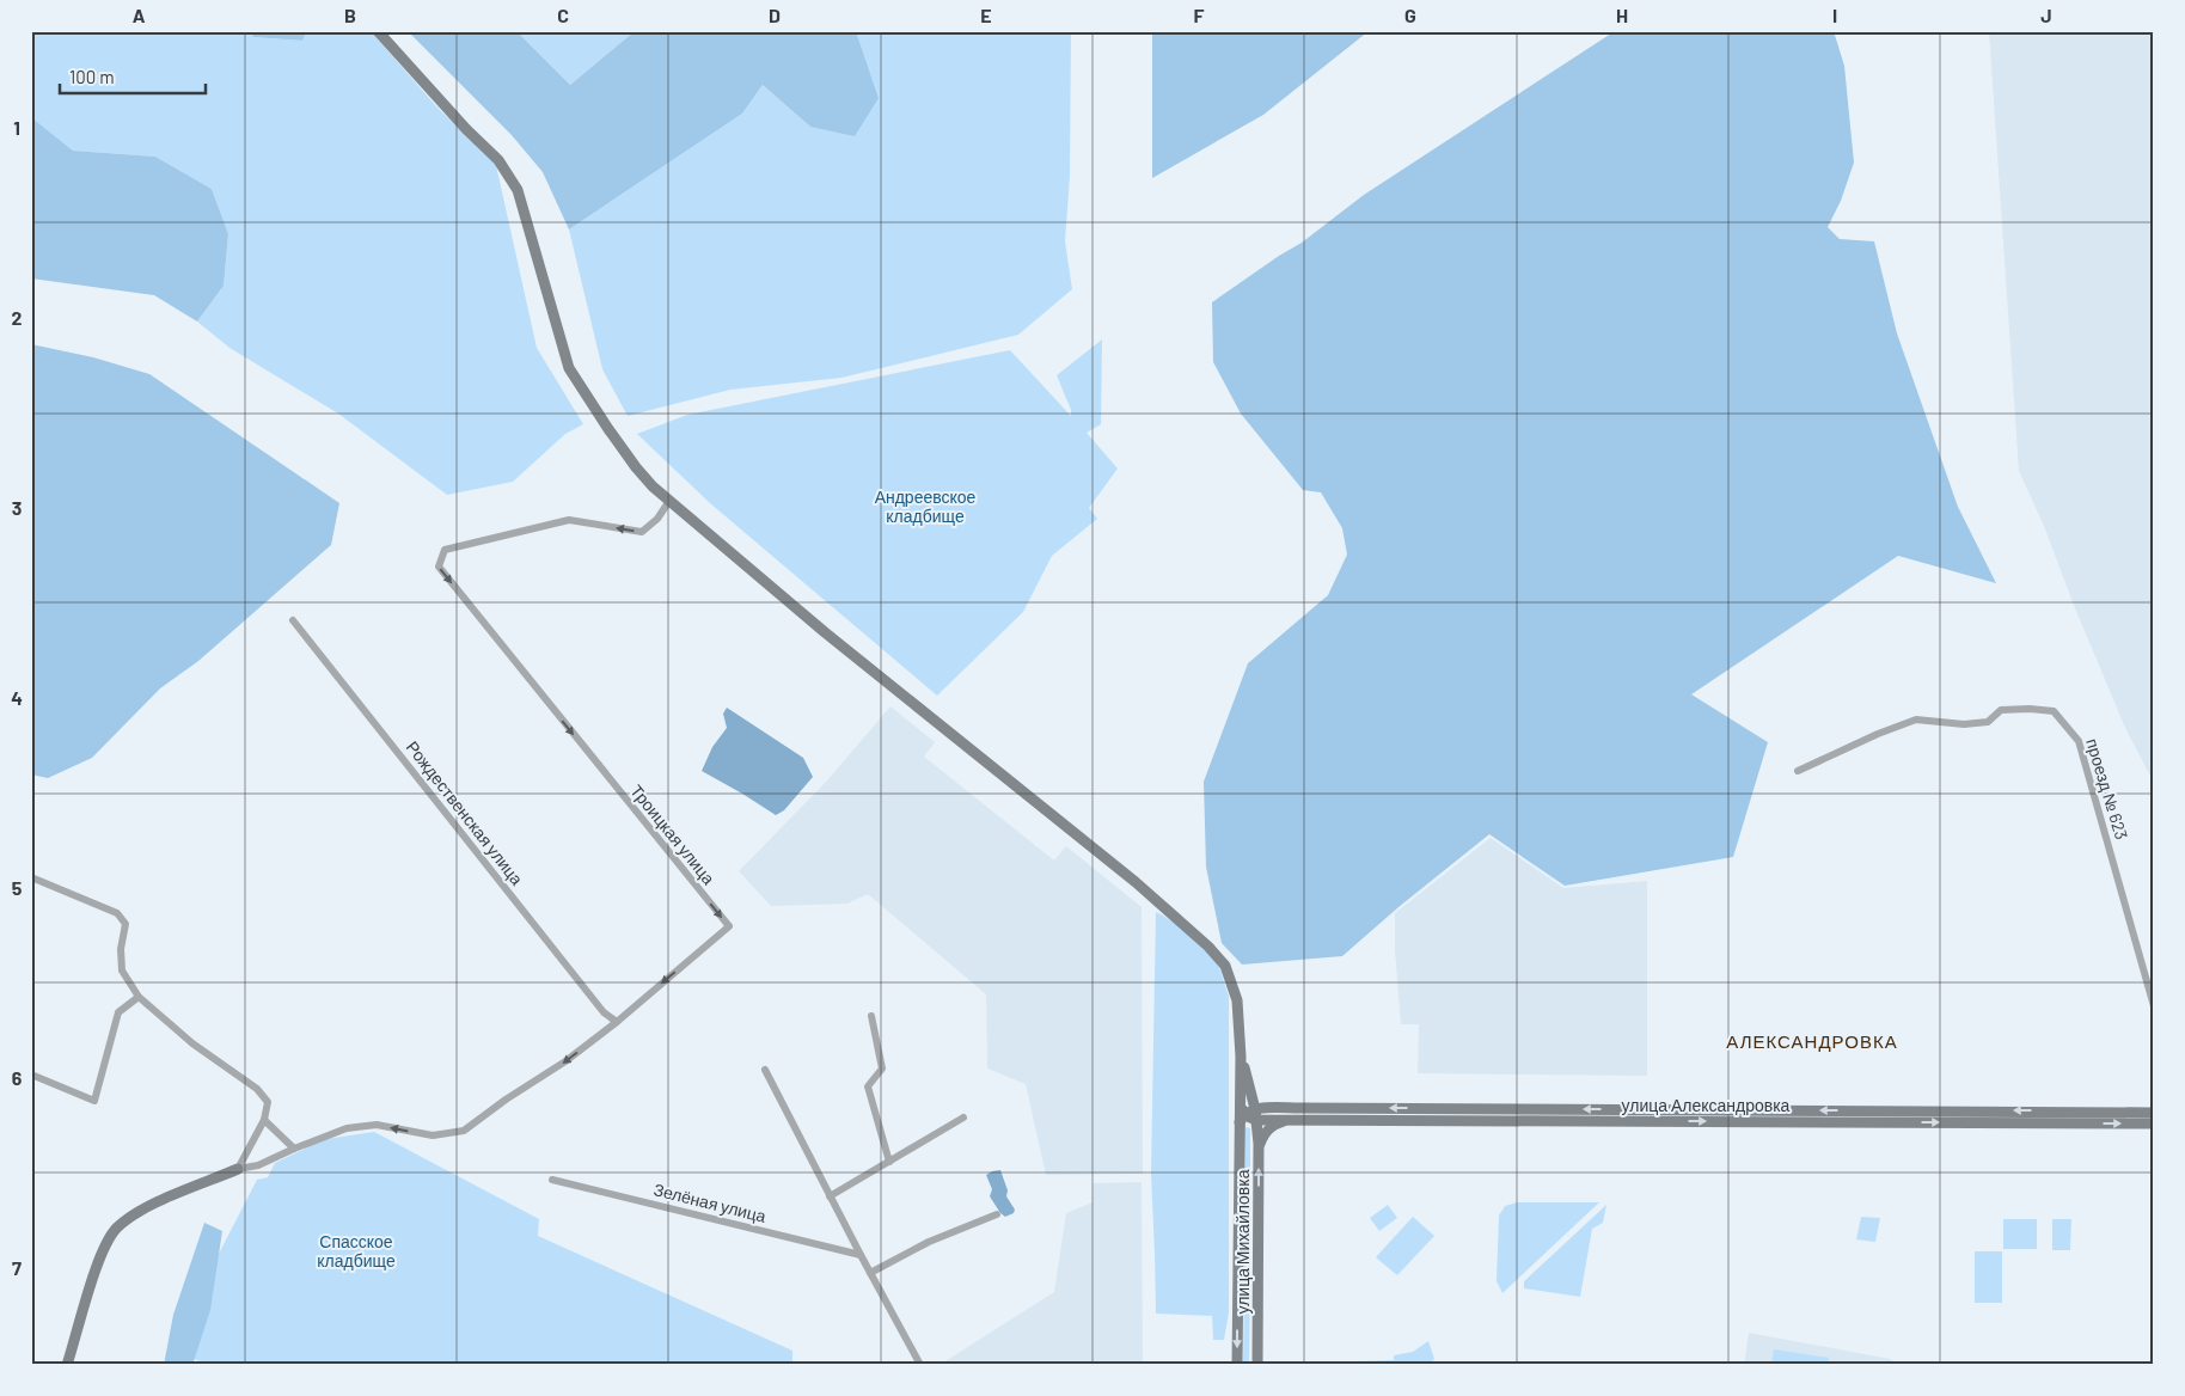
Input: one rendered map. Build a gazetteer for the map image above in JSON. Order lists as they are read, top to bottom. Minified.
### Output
{"streets":{"main road":["улица Александровка","улица Михайловка"],"street":["проезд № 623","Рождественская улица","Троицкая улица","Зелёная улица"]},"crossings":[["Рождественская улица","Троицкая улица"],["улица Александровка","улица Михайловка"]],"districts":["АЛЕКСАНДРОВКА"],"parks":["Андреевское кладбище","Спасское кладбище"],"scale_bar":"100 m","grid":{"columns":["A","B","C","D","E","F","G","H","I","J"],"rows":["1","2","3","4","5","6","7"]}}
